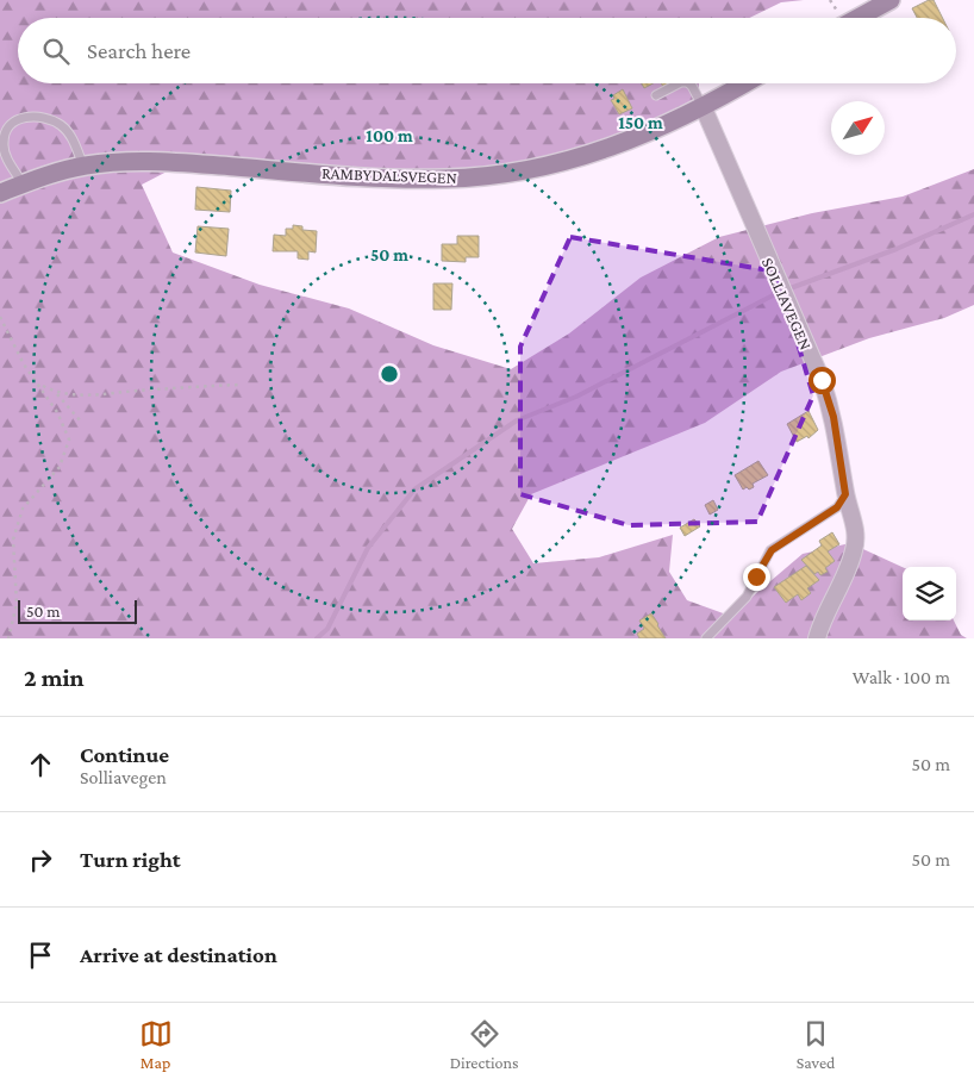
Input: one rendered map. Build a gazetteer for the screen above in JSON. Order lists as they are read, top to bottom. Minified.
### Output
{"streets":{"main road":["RAMBYDALSVEGEN"],"street":["SOLLIAVEGEN"]},"crossings":[["RAMBYDALSVEGEN","SOLLIAVEGEN"]],"scale_bar":"50 m","north":"top right","page":{"search":"Search here","scale":"50 m","heading":["2 min","Walk · 100 m"],"list":[["Continue","Solliavegen","50 m"],["Turn right","50 m"],"Arrive at destination"],"nav":["Map","Directions","Saved"]},"rings":["150 m","100 m","50 m"]}
